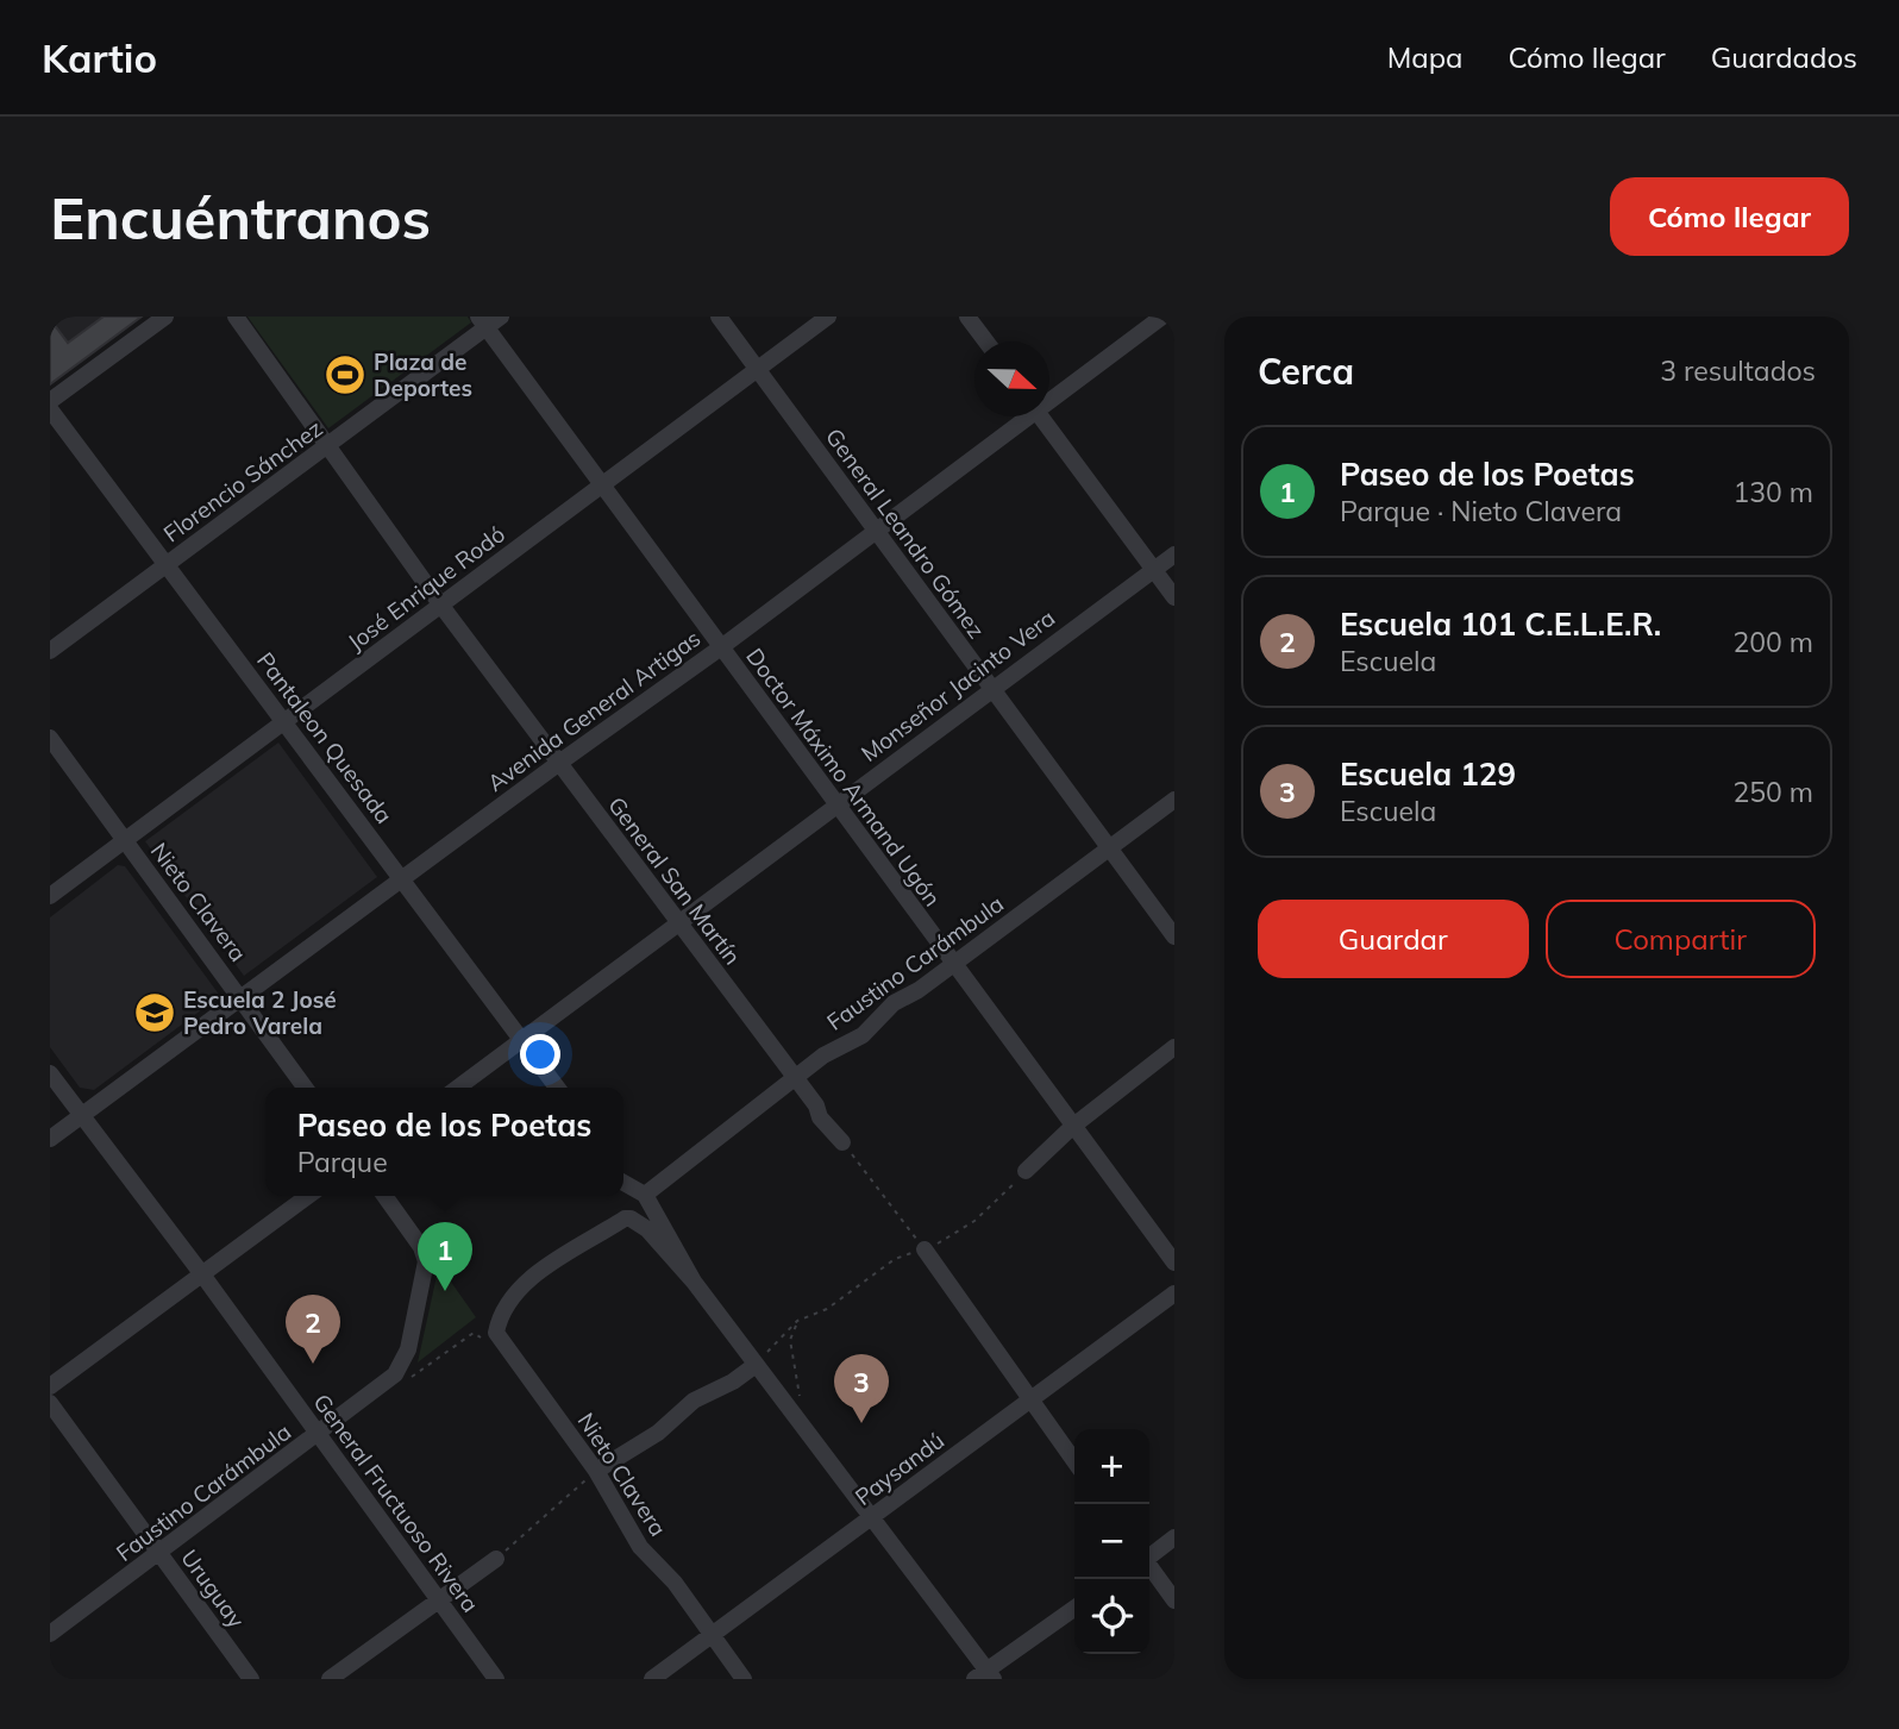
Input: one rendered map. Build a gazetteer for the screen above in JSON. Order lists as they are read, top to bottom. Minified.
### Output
{"streets":{"street":["Florencio Sánchez","General Leandro Gómez","José Enrique Rodó","Monseñor Jacinto Vera","Avenida General Artigas","Pantaleon Quesada","Doctor Máximo Armand Ugón","General San Martín","Nieto Clavera","Faustino Carámbula","Paysandú","General Fructuoso Rivera","Uruguay"]},"crossings":[["Florencio Sánchez","Pantaleon Quesada"],["Florencio Sánchez","Doctor Máximo Armand Ugón"],["Florencio Sánchez","General San Martín"],["General Leandro Gómez","José Enrique Rodó"],["General Leandro Gómez","Monseñor Jacinto Vera"],["General Leandro Gómez","Avenida General Artigas"],["General Leandro Gómez","Faustino Carámbula"],["José Enrique Rodó","Pantaleon Quesada"],["José Enrique Rodó","Doctor Máximo Armand Ugón"],["José Enrique Rodó","General San Martín"],["José Enrique Rodó","Nieto Clavera"],["Monseñor Jacinto Vera","Pantaleon Quesada"],["Monseñor Jacinto Vera","Doctor Máximo Armand Ugón"],["Monseñor Jacinto Vera","General San Martín"],["Avenida General Artigas","Pantaleon Quesada"],["Avenida General Artigas","Doctor Máximo Armand Ugón"],["Avenida General Artigas","General San Martín"],["Avenida General Artigas","Nieto Clavera"],["Avenida General Artigas","General Fructuoso Rivera"],["Doctor Máximo Armand Ugón","Faustino Carámbula"],["General San Martín","Faustino Carámbula"],["Nieto Clavera","Paysandú"],["Faustino Carámbula","General Fructuoso Rivera"],["Faustino Carámbula","Uruguay"]],"places":{"sports":["Plaza de Deportes"],"school or university":["Escuela 2 José Pedro Varela"]},"north":"right","page":{"header":"Kartio","nav":["Mapa","Cómo llegar","Guardados"],"buttons":["Cómo llegar",["Guardar","Compartir"]],"title":"Encuéntranos","heading":["Cerca","3 resultados"],"list":[{"mark":"1","name":"Paseo de los Poetas","note":"Parque · Nieto Clavera","value":"130 m"},{"mark":"2","name":"Escuela 101 C.E.L.E.R.","note":"Escuela","value":"200 m"},{"mark":"3","name":"Escuela 129","note":"Escuela","value":"250 m"}],"popup":["Paseo de los Poetas","Parque"],"pins":["1","2","3"],"map_buttons":["+","−"]}}
